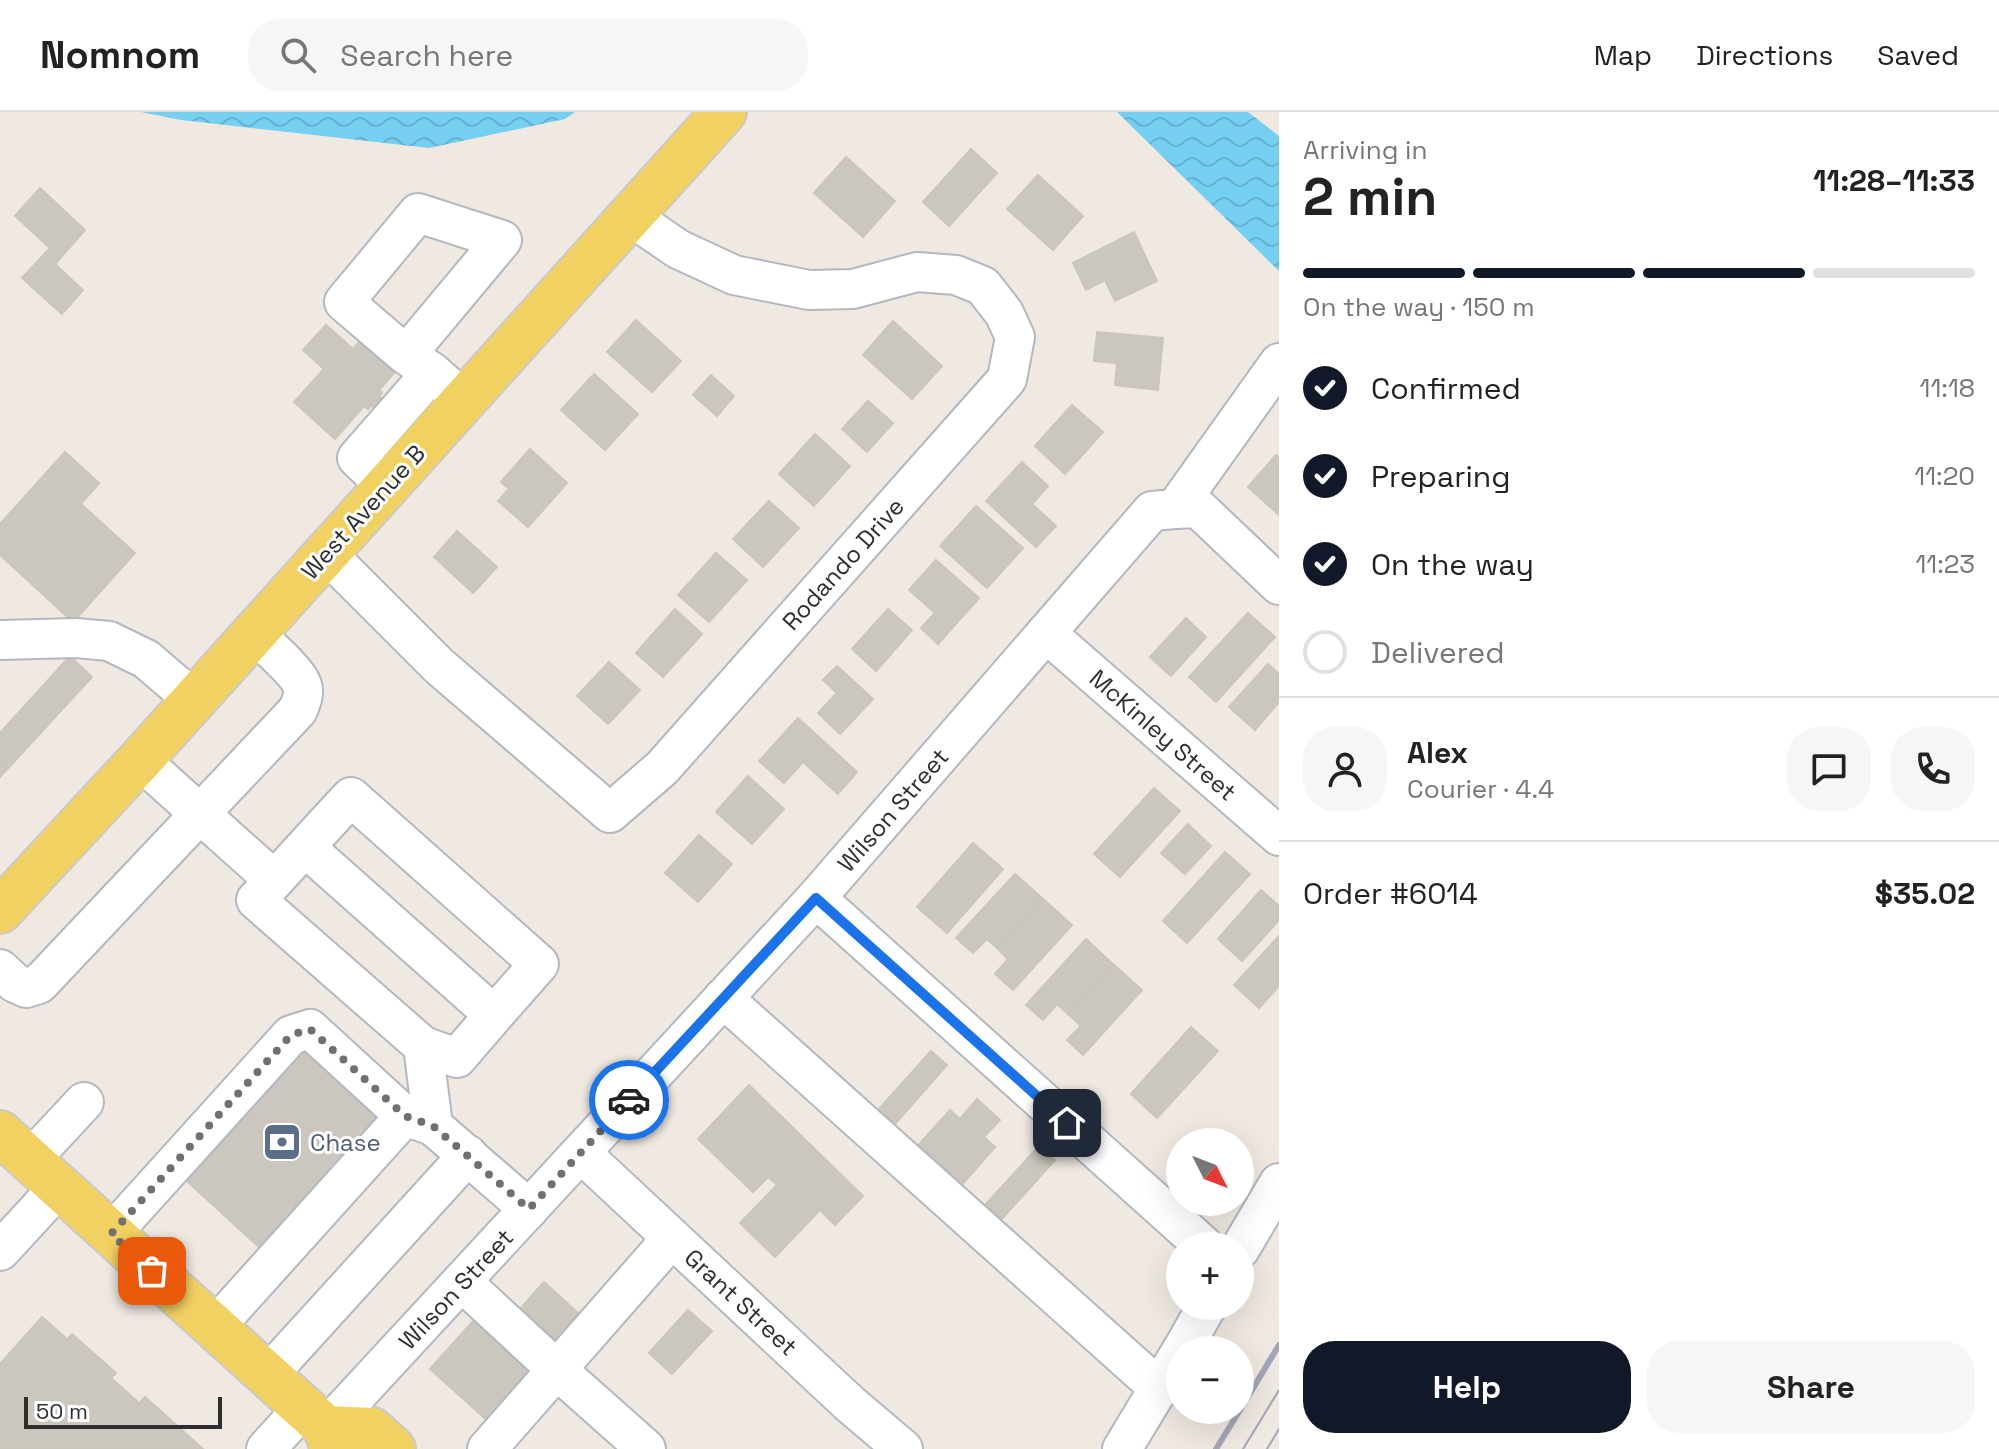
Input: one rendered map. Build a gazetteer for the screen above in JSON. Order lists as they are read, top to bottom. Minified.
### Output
{"streets":{"main road":["West Avenue B"],"street":["Rodando Drive","McKinley Street","Wilson Street","Grant Street"]},"crossings":[["West Avenue B","Rodando Drive"],["McKinley Street","Wilson Street"],["Wilson Street","Grant Street"]],"places":{"bank":["Chase"]},"scale_bar":"50 m","north":"bottom right","page":{"header":"Nomnom","search":"Search here","nav":["Map","Directions","Saved"],"heading":["2 min","Arriving in","11:28–11:33"],"panel":["Alex","Courier · 4.4","Order #6014","$35.02"],"bar":"On the way · 150 m","list":[["Confirmed","11:18"],["Preparing","11:20"],["On the way","11:23"],"Delivered"],"map_buttons":["+","−"],"buttons":["Help","Share"],"scale":"50 m"}}
